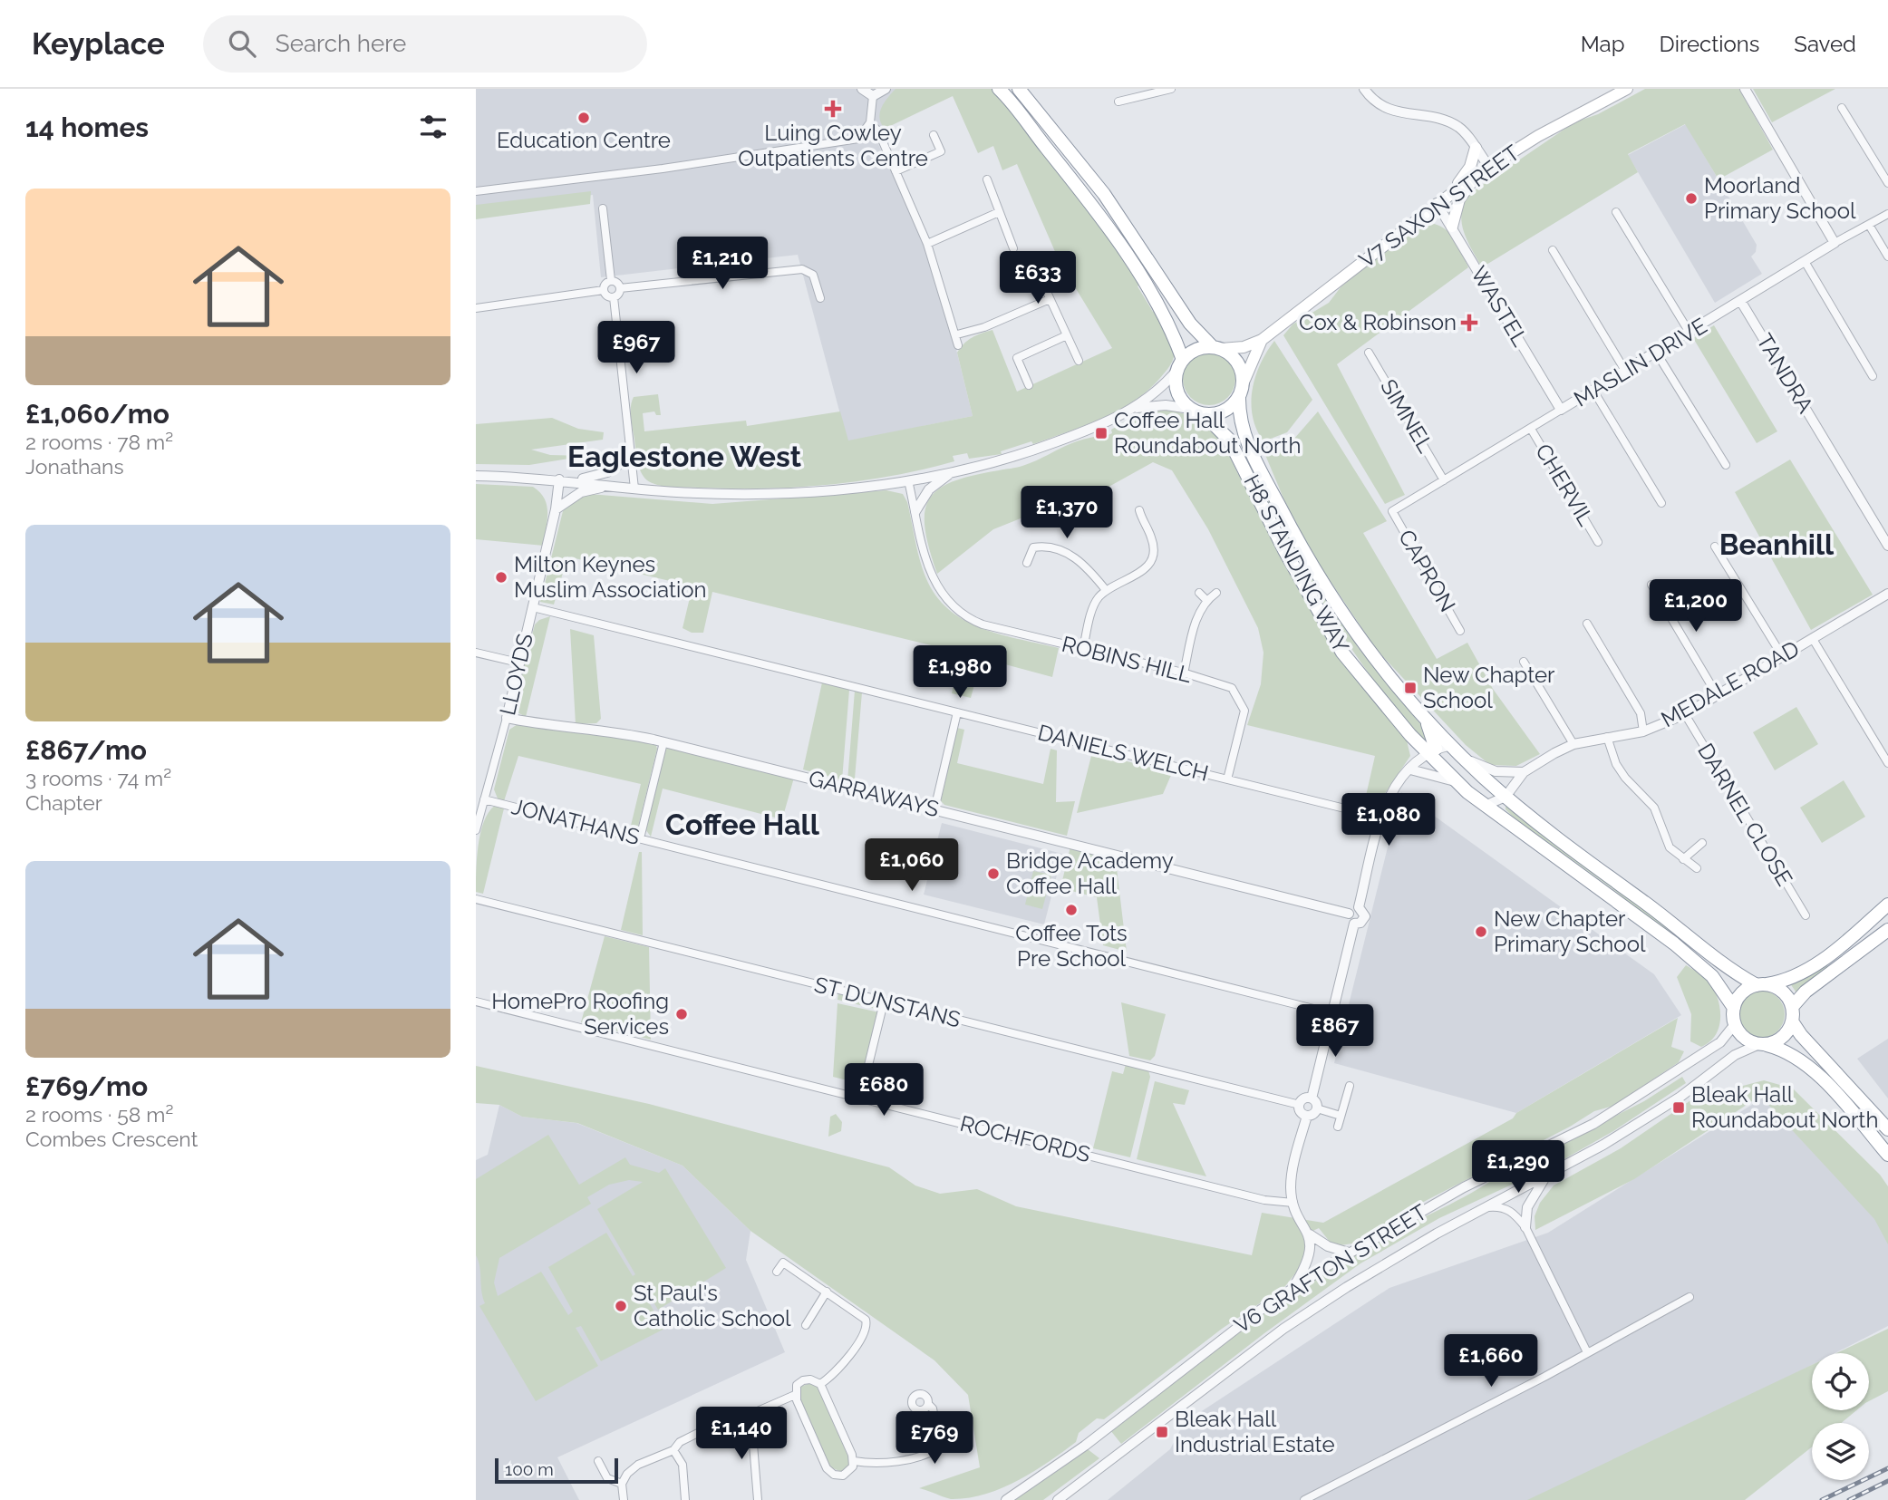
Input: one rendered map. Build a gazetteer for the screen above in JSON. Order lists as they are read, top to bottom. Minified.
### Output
{"streets":{"highway":["H8 STANDING WAY"],"main road":["V7 SAXON STREET"],"street":["WASTEL","MASLIN DRIVE","TANDRA","SIMNEL","CHERVIL","CAPRON","ROBINS HILL","LLOYDS","MEDALE ROAD","DANIELS WELCH","GARRAWAYS","DARNEL CLOSE","JONATHANS","ST DUNSTANS","ROCHFORDS","V6 GRAFTON STREET"]},"crossings":[["V7 SAXON STREET","WASTEL"],["V7 SAXON STREET","H8 STANDING WAY"],["WASTEL","MASLIN DRIVE"],["MASLIN DRIVE","TANDRA"],["MASLIN DRIVE","SIMNEL"],["MASLIN DRIVE","CHERVIL"],["MASLIN DRIVE","CAPRON"],["H8 STANDING WAY","MEDALE ROAD"],["H8 STANDING WAY","V6 GRAFTON STREET"],["ROBINS HILL","DANIELS WELCH"],["LLOYDS","DANIELS WELCH"],["LLOYDS","GARRAWAYS"],["LLOYDS","JONATHANS"],["MEDALE ROAD","DARNEL CLOSE"]],"districts":["Eaglestone West","Beanhill","Coffee Hall"],"places":{"health":["Luing Cowley Outpatients Centre","Cox & Robinson"],"other":["Education Centre","Moorland Primary School","Milton Keynes Muslim Association","Bridge Academy Coffee Hall","Coffee Tots Pre School","New Chapter Primary School","HomePro Roofing Services","St Paul's Catholic School"],"transit":["Coffee Hall Roundabout North","New Chapter School","Bleak Hall Roundabout North","Bleak Hall Industrial Estate"]},"scale_bar":"100 m","page":{"header":"Keyplace","search":"Search here","nav":["Map","Directions","Saved"],"heading":"14 homes","list":[{"name":"£1,060/mo","note":"2 rooms · 78 m² · Jonathans"},{"name":"£867/mo","note":"3 rooms · 74 m² · Chapter"},{"name":"£769/mo","note":"2 rooms · 58 m² · Combes Crescent"}],"price":["£1,210","£633","£967","£1,370","£1,200","£1,980","£1,080","£1,060","£867","£680","£1,290","£1,660","£1,140","£769"],"scale":"100 m"}}
